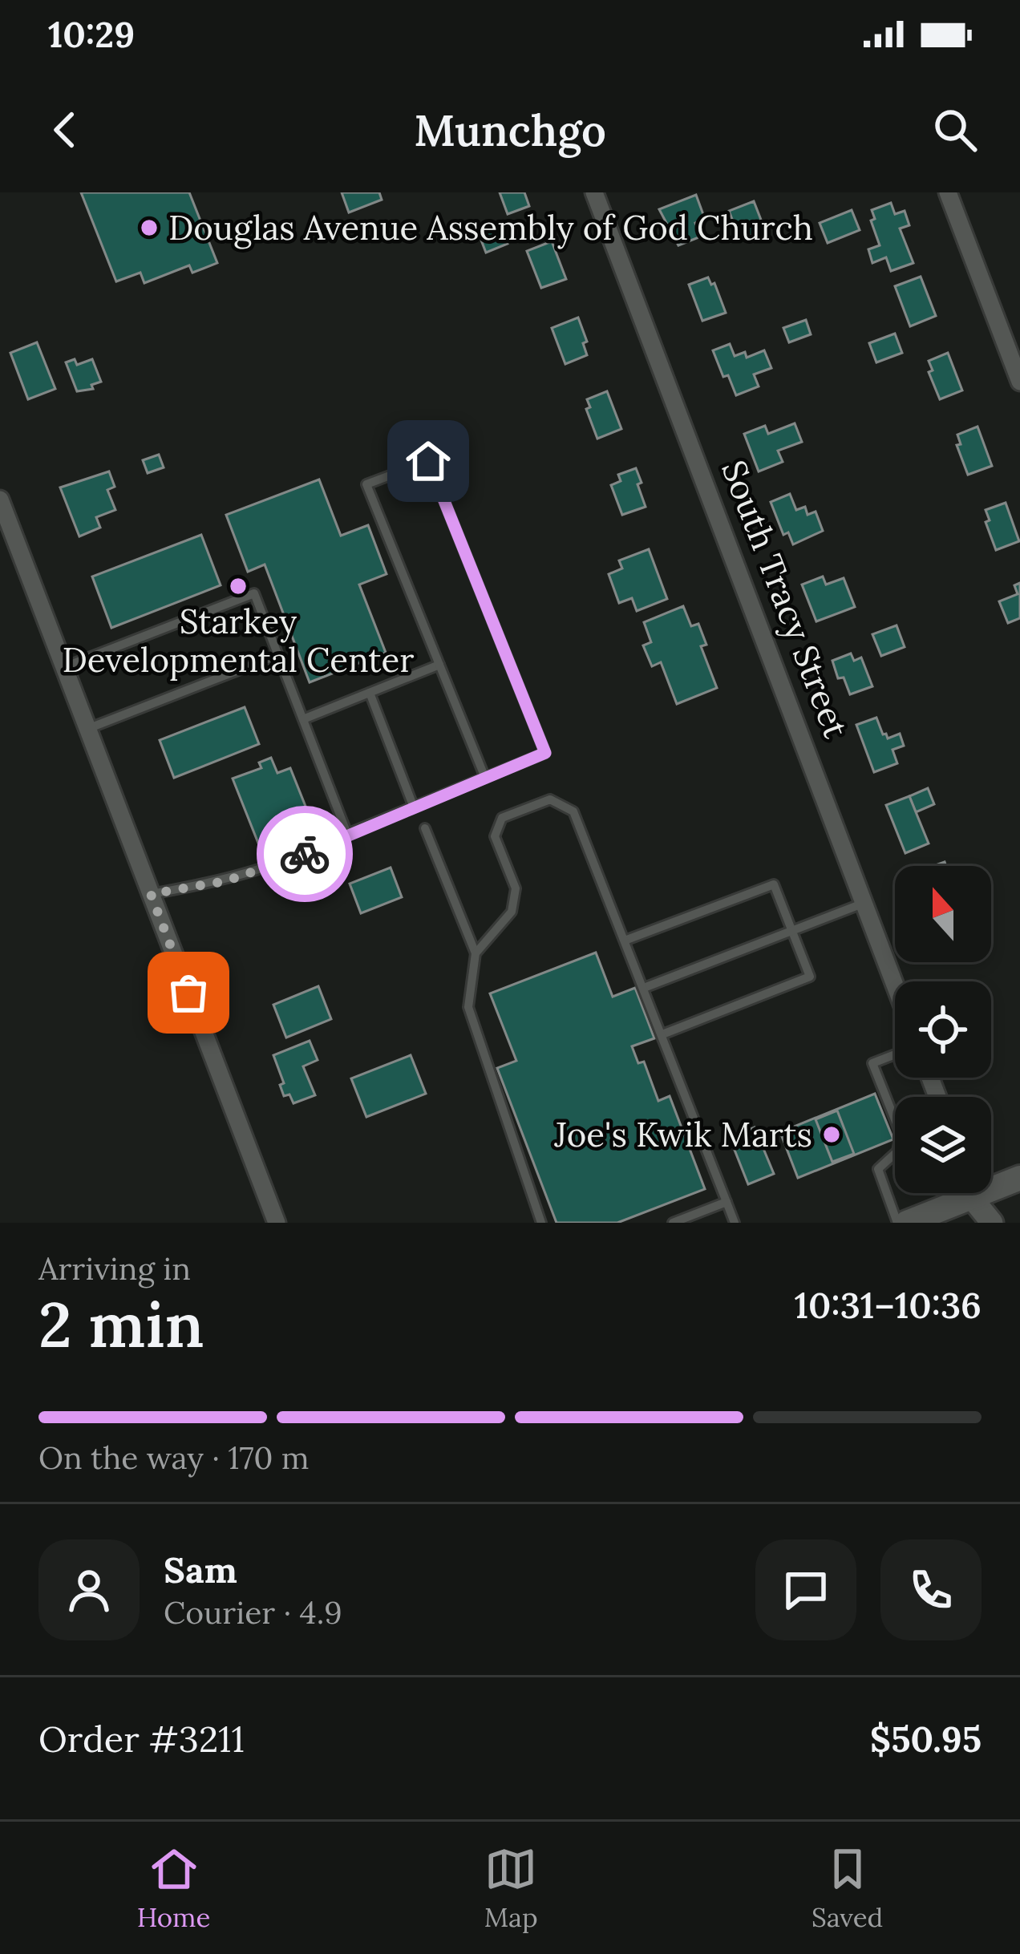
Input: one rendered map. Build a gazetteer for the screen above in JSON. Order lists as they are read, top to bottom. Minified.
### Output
{"streets":{"street":["South Tracy Street"]},"places":["Douglas Avenue Assembly of God Church","Starkey Developmental Center","Joe's Kwik Marts"],"north":"top","page":{"status":"10:29","header":"Munchgo","heading":["2 min","Arriving in","10:31–10:36"],"panel":["Sam","Courier · 4.9","Order #3211","$50.95"],"bar":"On the way · 170 m","tabs":["Home","Map","Saved"]}}
